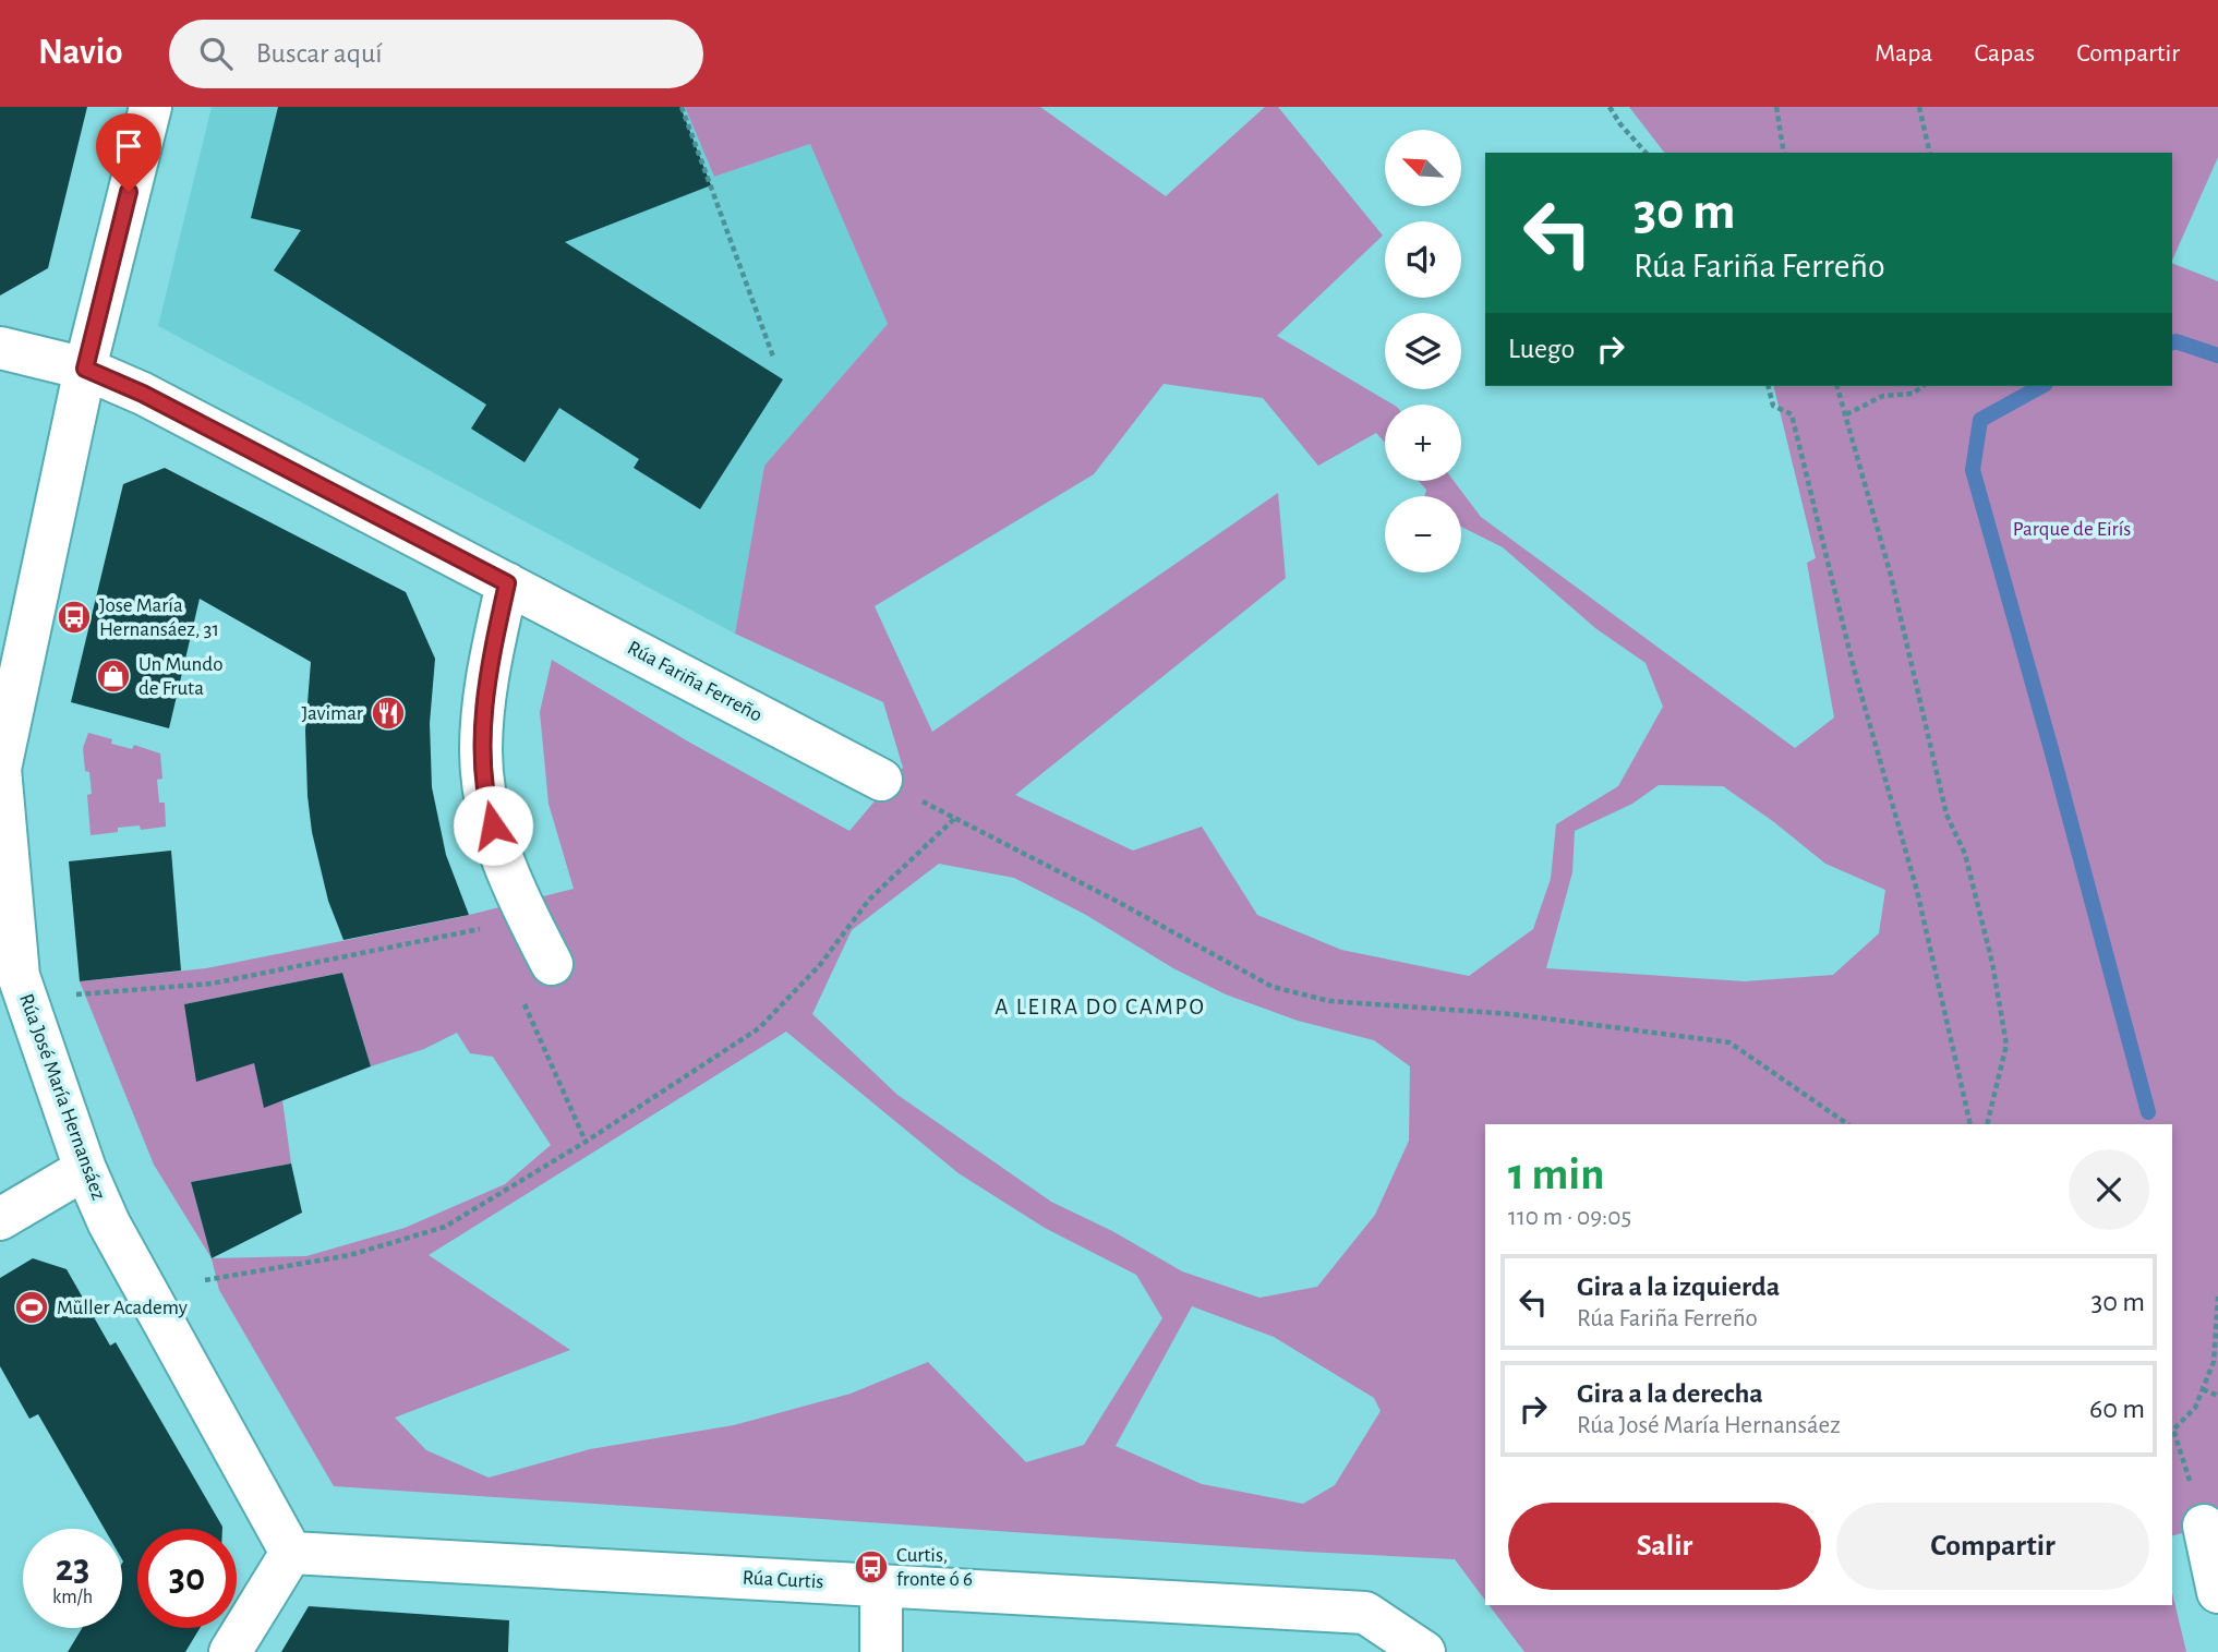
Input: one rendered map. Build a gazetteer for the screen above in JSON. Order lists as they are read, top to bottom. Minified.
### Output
{"streets":{"street":["Rúa Fariña Ferreño","Rúa José María Hernansáez","Rúa Curtis"]},"crossings":[["Rúa Fariña Ferreño","Rúa José María Hernansáez"],["Rúa José María Hernansáez","Rúa Curtis"]],"districts":["A LEIRA DO CAMPO"],"parks":["Parque de Eirís"],"places":{"bus stop":["Jose María Hernansáez, 31","Curtis, fronte ó 6"],"shop":["Un Mundo de Fruta"],"restaurant":["Javimar"],"sports":["Müller Academy"]},"north":"top left","page":{"header":"Navio","search":"Buscar aquí","nav":["Mapa","Capas","Compartir"],"map_buttons":["+","−"],"turn":["30 m","Rúa Fariña Ferreño"],"then":"Luego","heading":["1 min","110 m · 09:05"],"list":[{"name":"Gira a la izquierda","note":"Rúa Fariña Ferreño","value":"30 m"},{"name":"Gira a la derecha","note":"Rúa José María Hernansáez","value":"60 m"}],"buttons":["Salir","Compartir"],"speed":"23 km/h","limit":"30"}}
